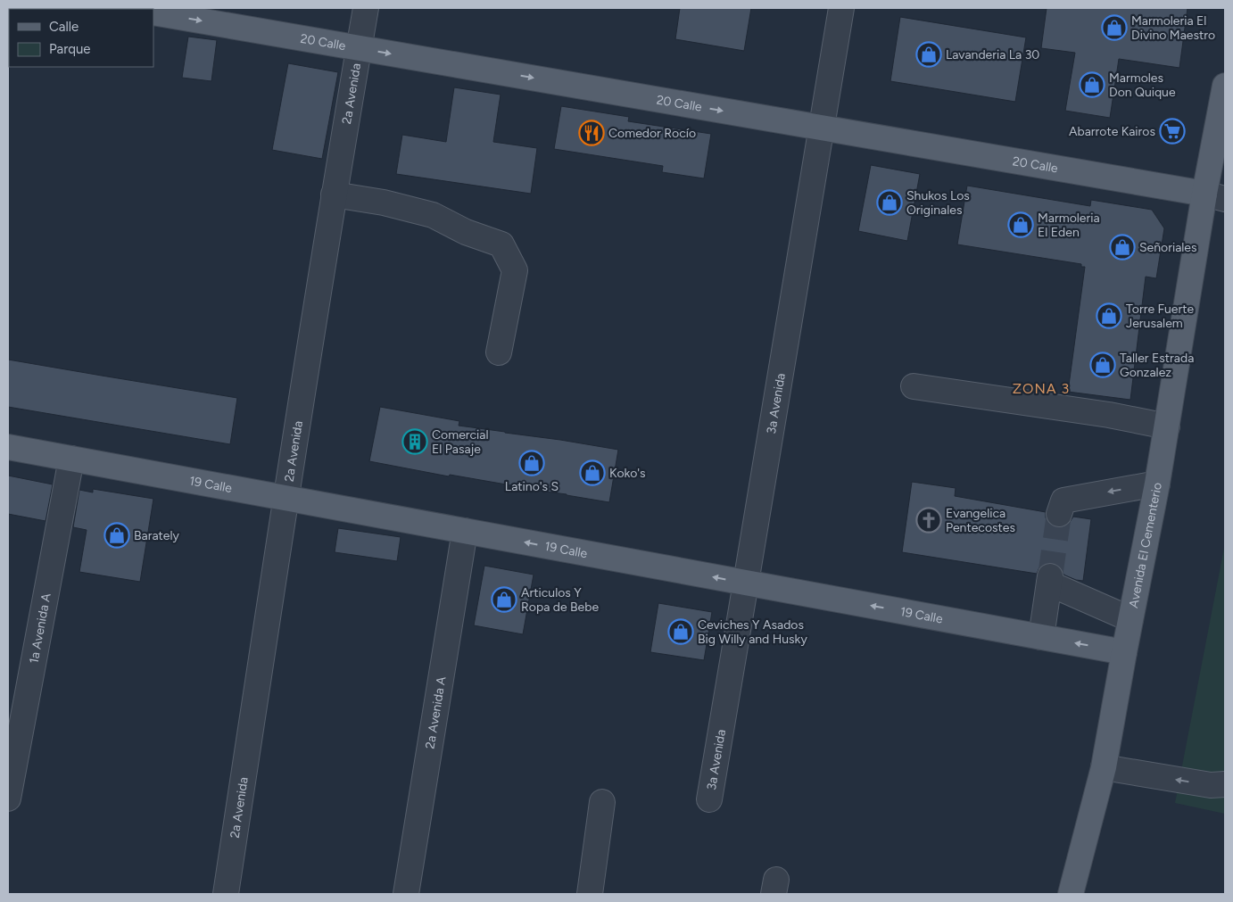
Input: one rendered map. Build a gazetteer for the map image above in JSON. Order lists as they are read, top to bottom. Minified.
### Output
{"streets":{"main road":["20 Calle","19 Calle","Avenida El Cementerio"],"street":["2a Avenida","3a Avenida","1a Avenida A","2a Avenida A"]},"crossings":[["20 Calle","2a Avenida"],["20 Calle","3a Avenida"],["20 Calle","Avenida El Cementerio"],["2a Avenida","19 Calle"],["3a Avenida","19 Calle"],["19 Calle","Avenida El Cementerio"],["19 Calle","1a Avenida A"],["19 Calle","2a Avenida A"]],"one_way":["20 Calle","19 Calle"],"districts":["ZONA 3"],"places":{"shop":["Marmoleria El Divino Maestro","Lavanderia La 30","Marmoles Don Quique","Shukos Los Originales","Marmoleria El Eden","Señoriales","Torre Fuerte Jerusalem","Taller Estrada Gonzalez","Latino's S","Koko's","Barately","Articulos Y Ropa de Bebe","Ceviches Y Asados Big Willy and Husky"],"supermarket":["Abarrote Kairos"],"restaurant":["Comedor Rocío"],"building":["Comercial El Pasaje"],"church":["Evangelica Pentecostes"]},"legend":["Calle","Parque"]}
